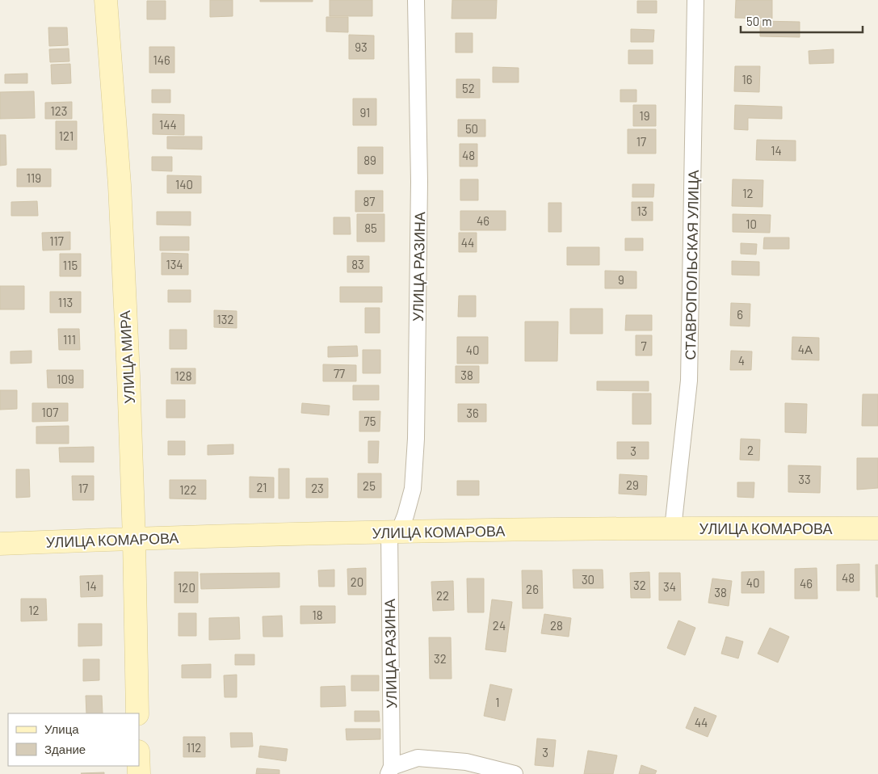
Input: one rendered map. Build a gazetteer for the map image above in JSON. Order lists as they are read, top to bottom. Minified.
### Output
{"streets":{"main road":["УЛИЦА МИРА","УЛИЦА КОМАРОВА"],"street":["СТАВРОПОЛЬСКАЯ УЛИЦА","УЛИЦА РАЗИНА"]},"crossings":[["СТАВРОПОЛЬСКАЯ УЛИЦА","УЛИЦА КОМАРОВА"],["УЛИЦА РАЗИНА","УЛИЦА КОМАРОВА"],["УЛИЦА МИРА","УЛИЦА КОМАРОВА"]],"house_numbers":["93","146","16","52","123","91","19","144","50","121","17","14","48","89","119","140","12","87","13","46","10","85","117","44","134","83","115","9","113","6","132","111","7","4А","40","4","77","38","128","109","107","36","75","2","3","33","29","25","21","17","23","122","48","30","20","40","46","32","14","34","120","26","38","22","12","18","24","28","32","1","44","112","3"],"legend":["Улица","Здание"],"scale_bar":"50 m"}
